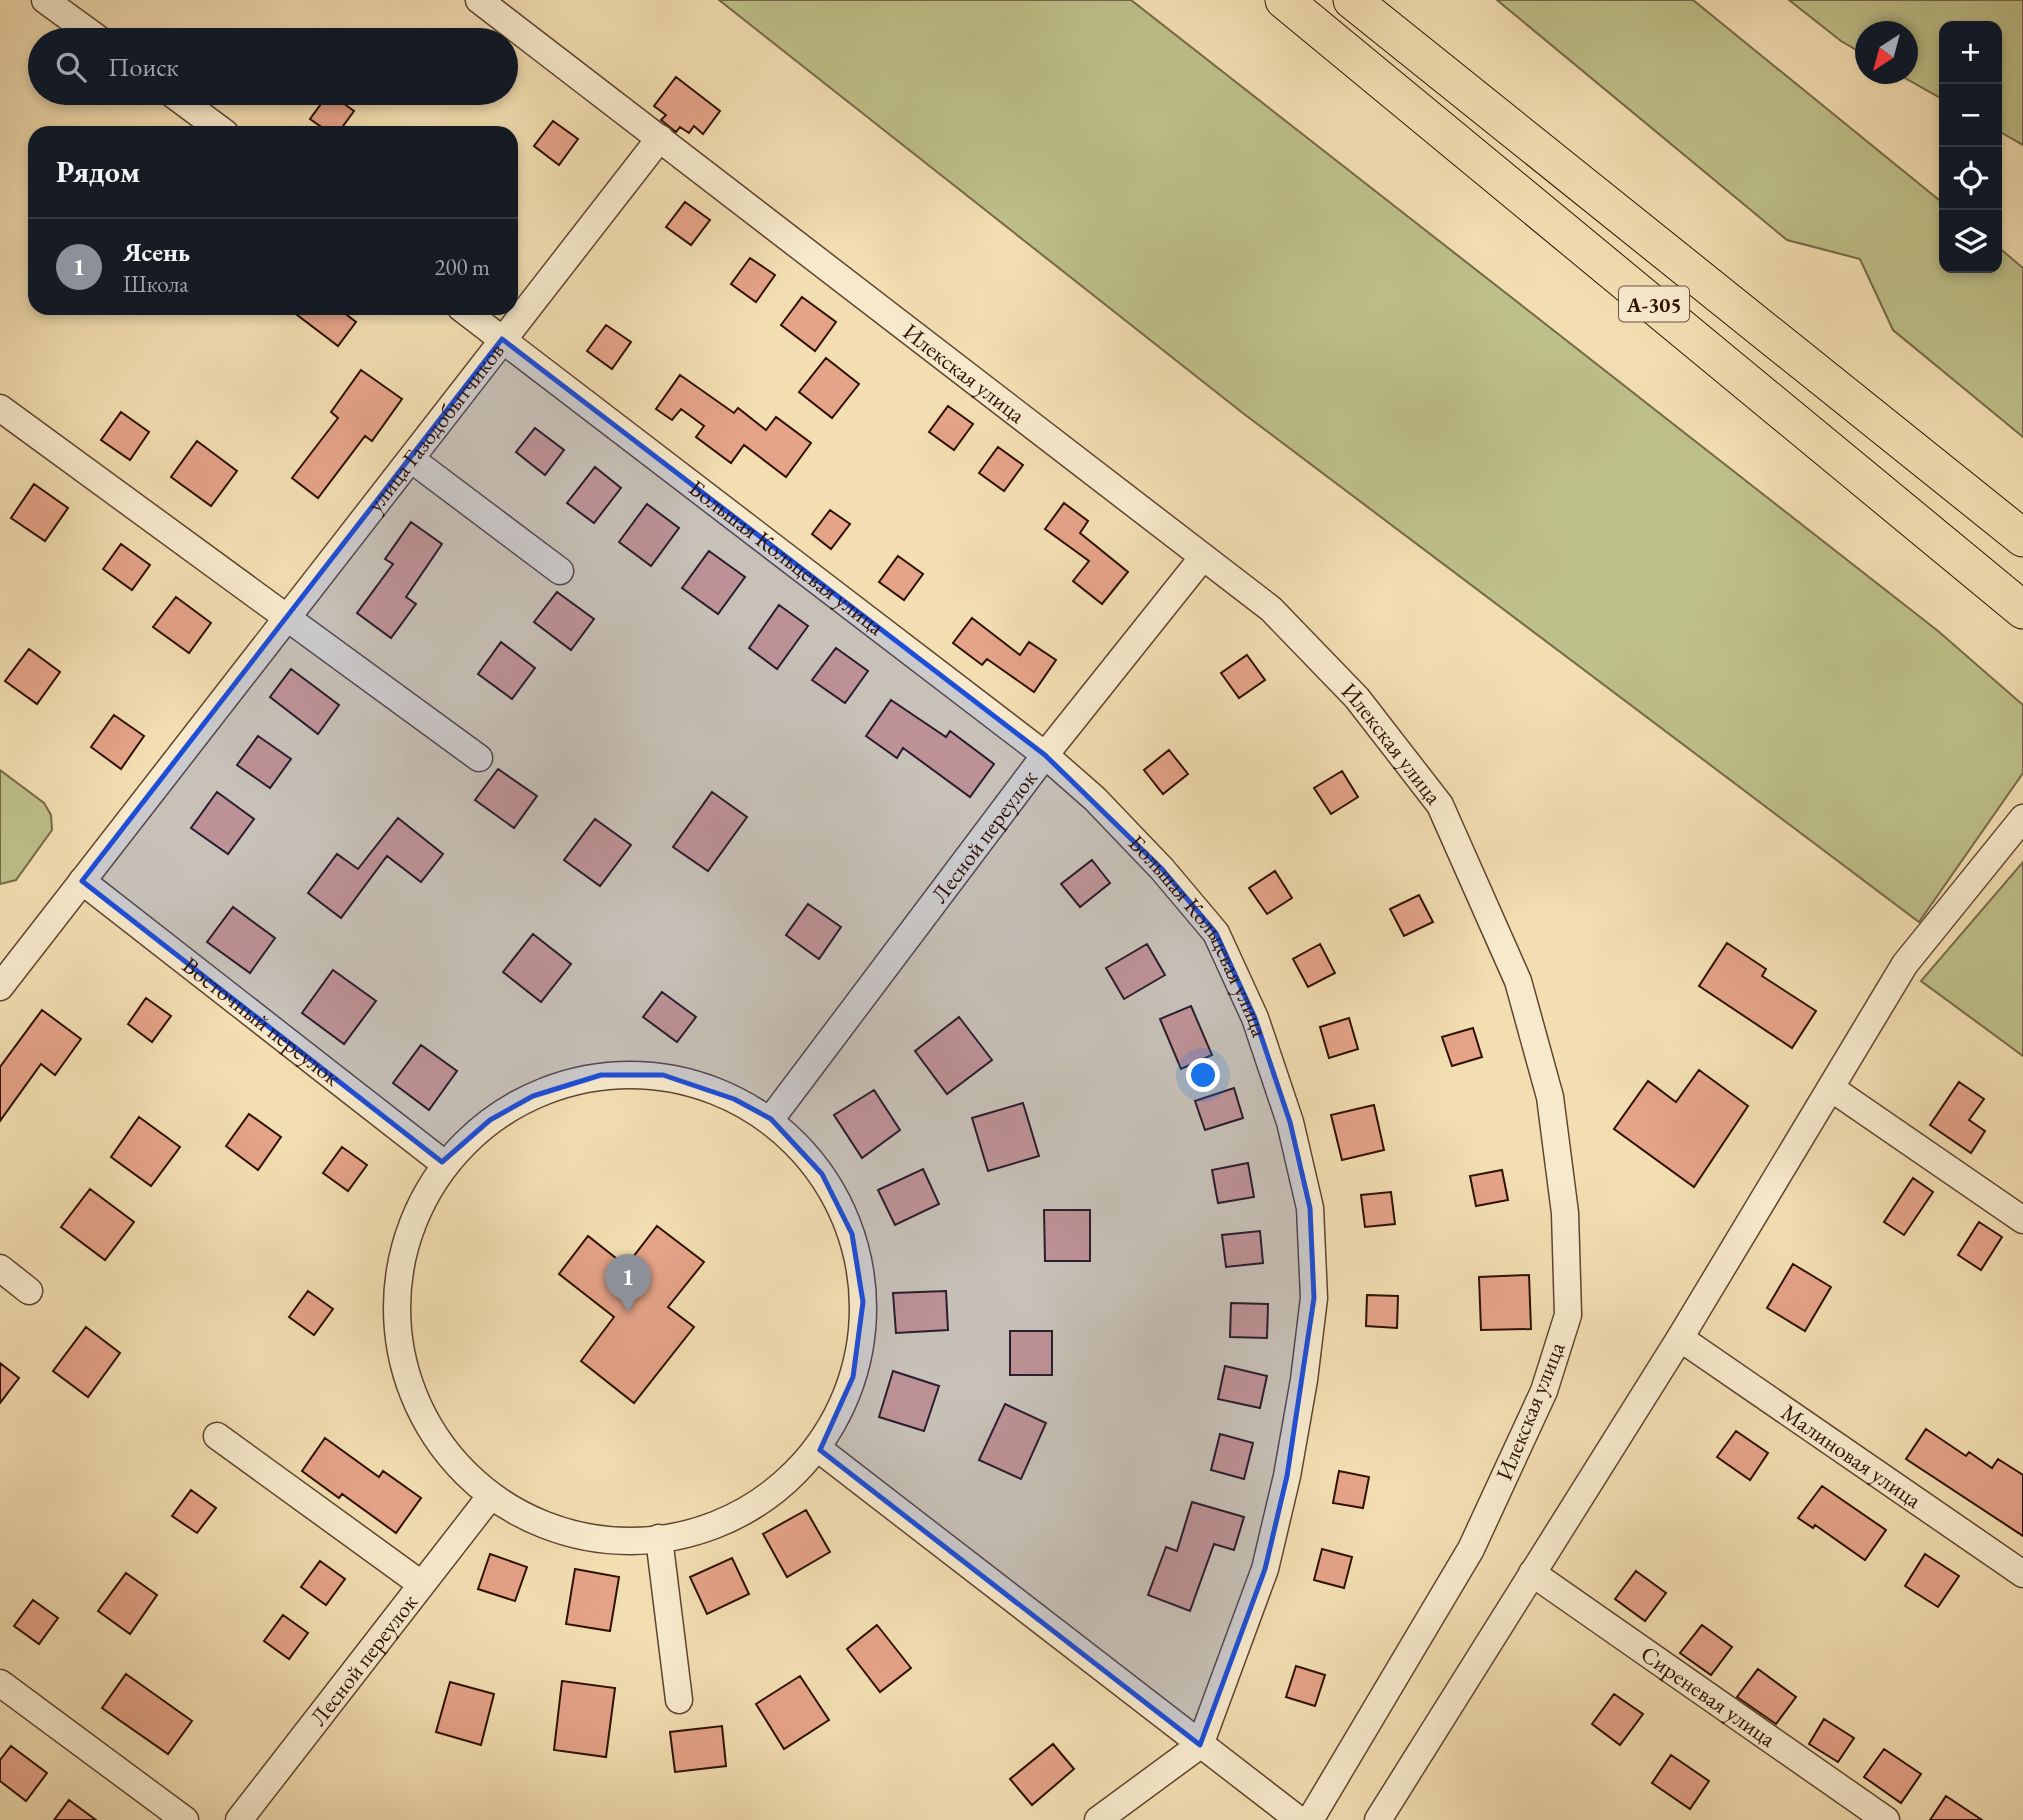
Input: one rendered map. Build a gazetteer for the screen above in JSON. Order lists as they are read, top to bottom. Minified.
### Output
{"streets":{"highway":["А-305"],"street":["Илекская улица","улица Газодобытчиков","Большая Кольцевая улица","Лесной переулок","Восточный переулок","Малиновая улица","Сиреневая улица"]},"crossings":[["Илекская улица","улица Газодобытчиков"],["Илекская улица","Лесной переулок"],["улица Газодобытчиков","Большая Кольцевая улица"],["улица Газодобытчиков","Восточный переулок"],["Большая Кольцевая улица","Лесной переулок"]],"north":"bottom left","page":{"map_buttons":["+","−"],"search":"Поиск","heading":"Рядом","list":[{"mark":"1","name":"Ясень","note":"Школа","value":"200 m"}],"pins":"1"}}
